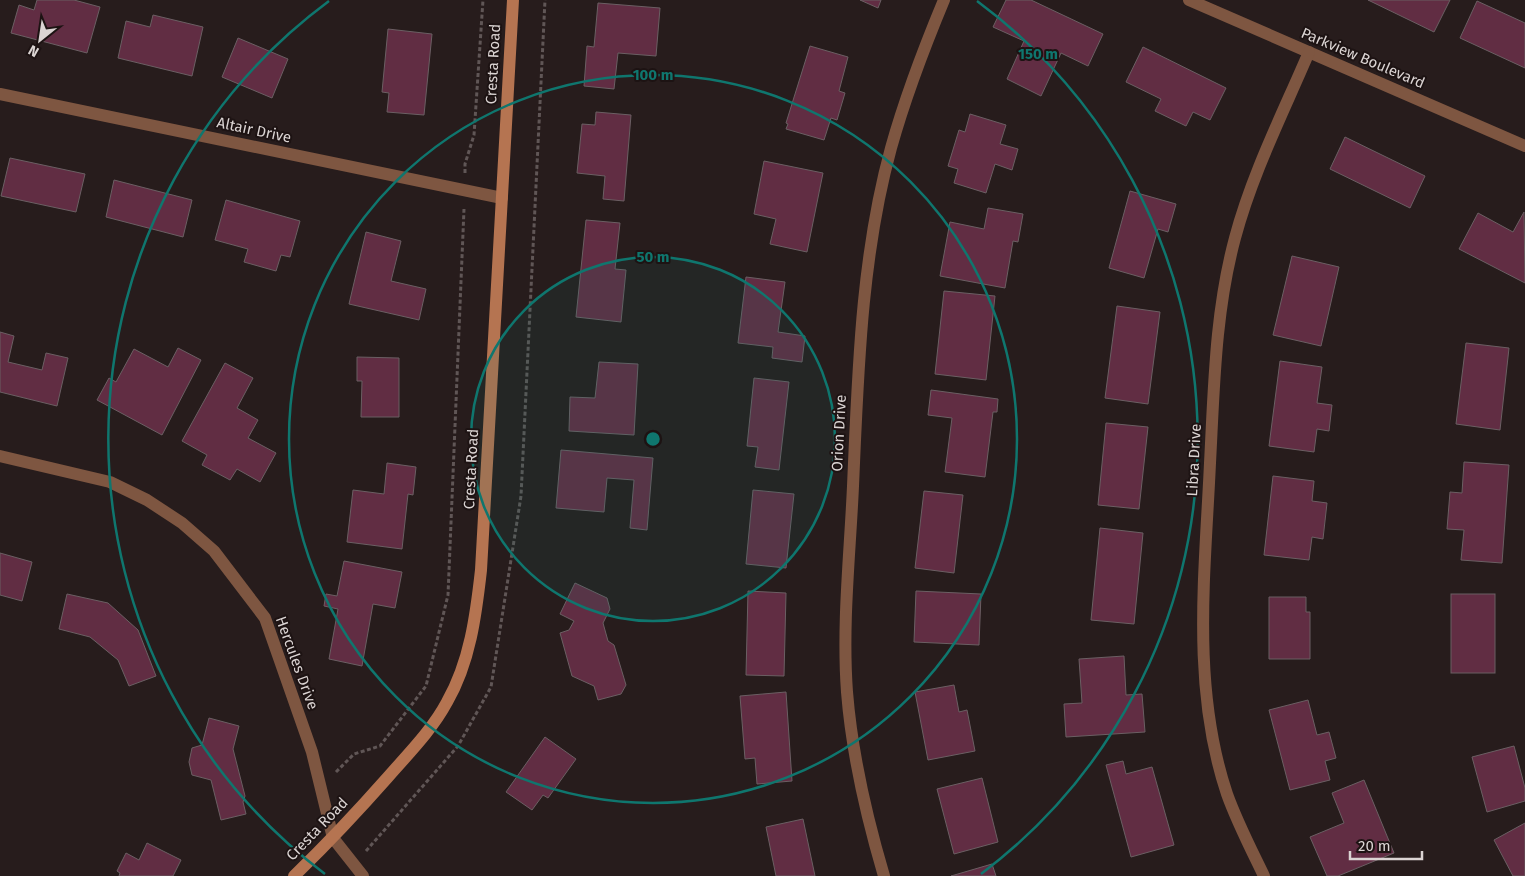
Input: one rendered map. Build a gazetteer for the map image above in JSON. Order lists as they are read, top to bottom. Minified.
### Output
{"streets":{"main road":["Cresta Road"],"street":["Parkview Boulevard","Altair Drive","Orion Drive","Libra Drive","Hercules Drive"]},"crossings":[["Parkview Boulevard","Libra Drive"],["Cresta Road","Altair Drive"],["Cresta Road","Hercules Drive"]],"scale_bar":"20 m","north":"bottom left","rings":["150 m","100 m","50 m"]}
